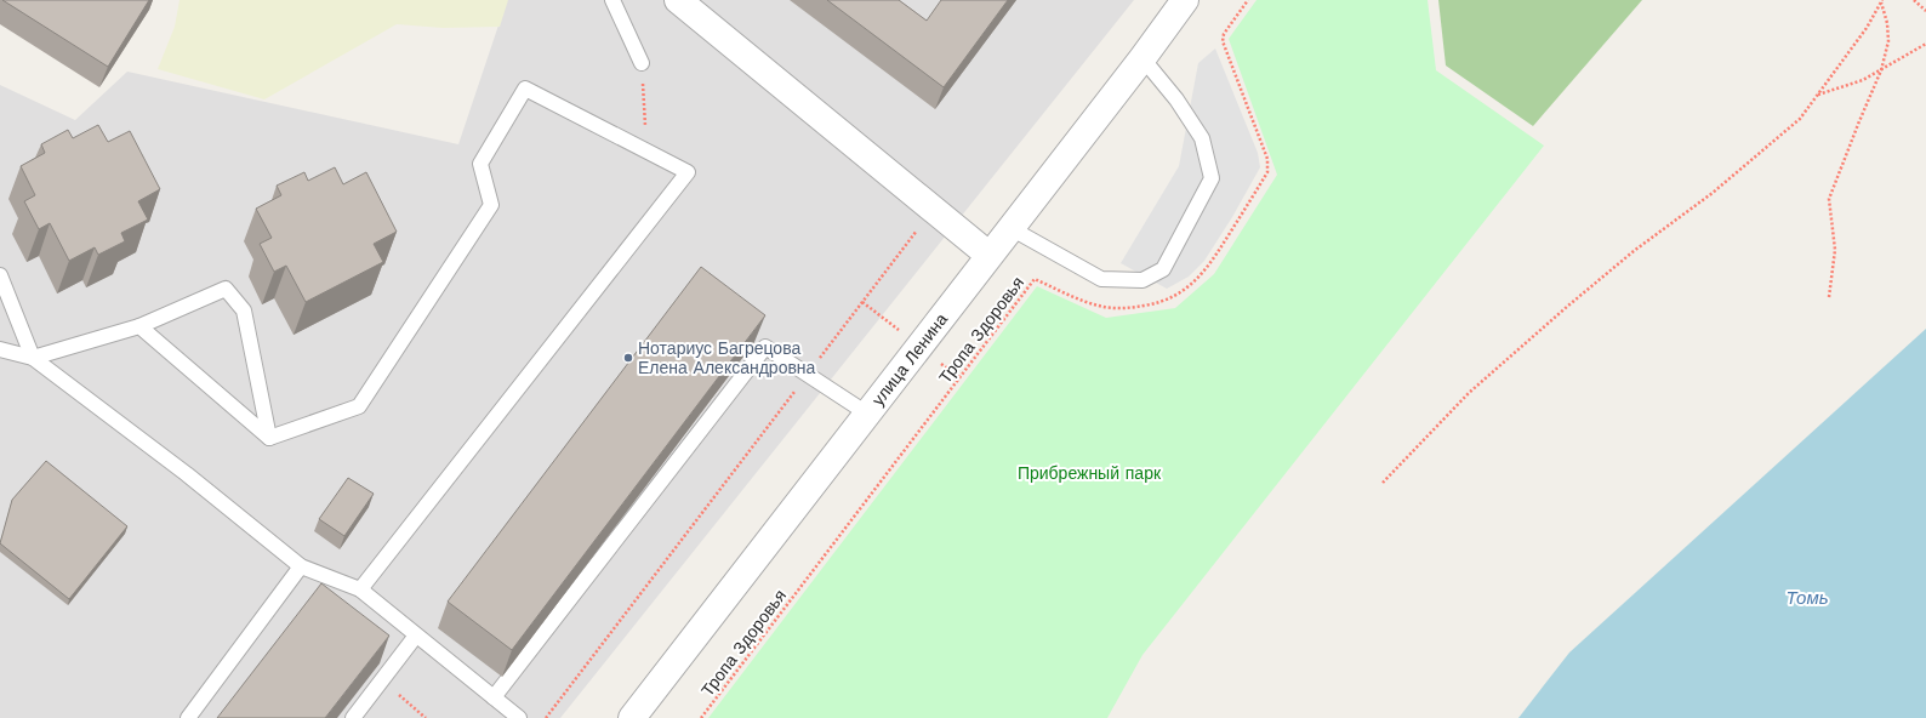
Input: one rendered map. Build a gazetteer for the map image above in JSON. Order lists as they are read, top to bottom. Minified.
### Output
{"streets":{"street":["улица Ленина"],"path":["Тропа Здоровья"]},"water":["Томь"],"parks":["Прибрежный парк"],"places":["Нотариус Багрецова Елена Александровна"]}
